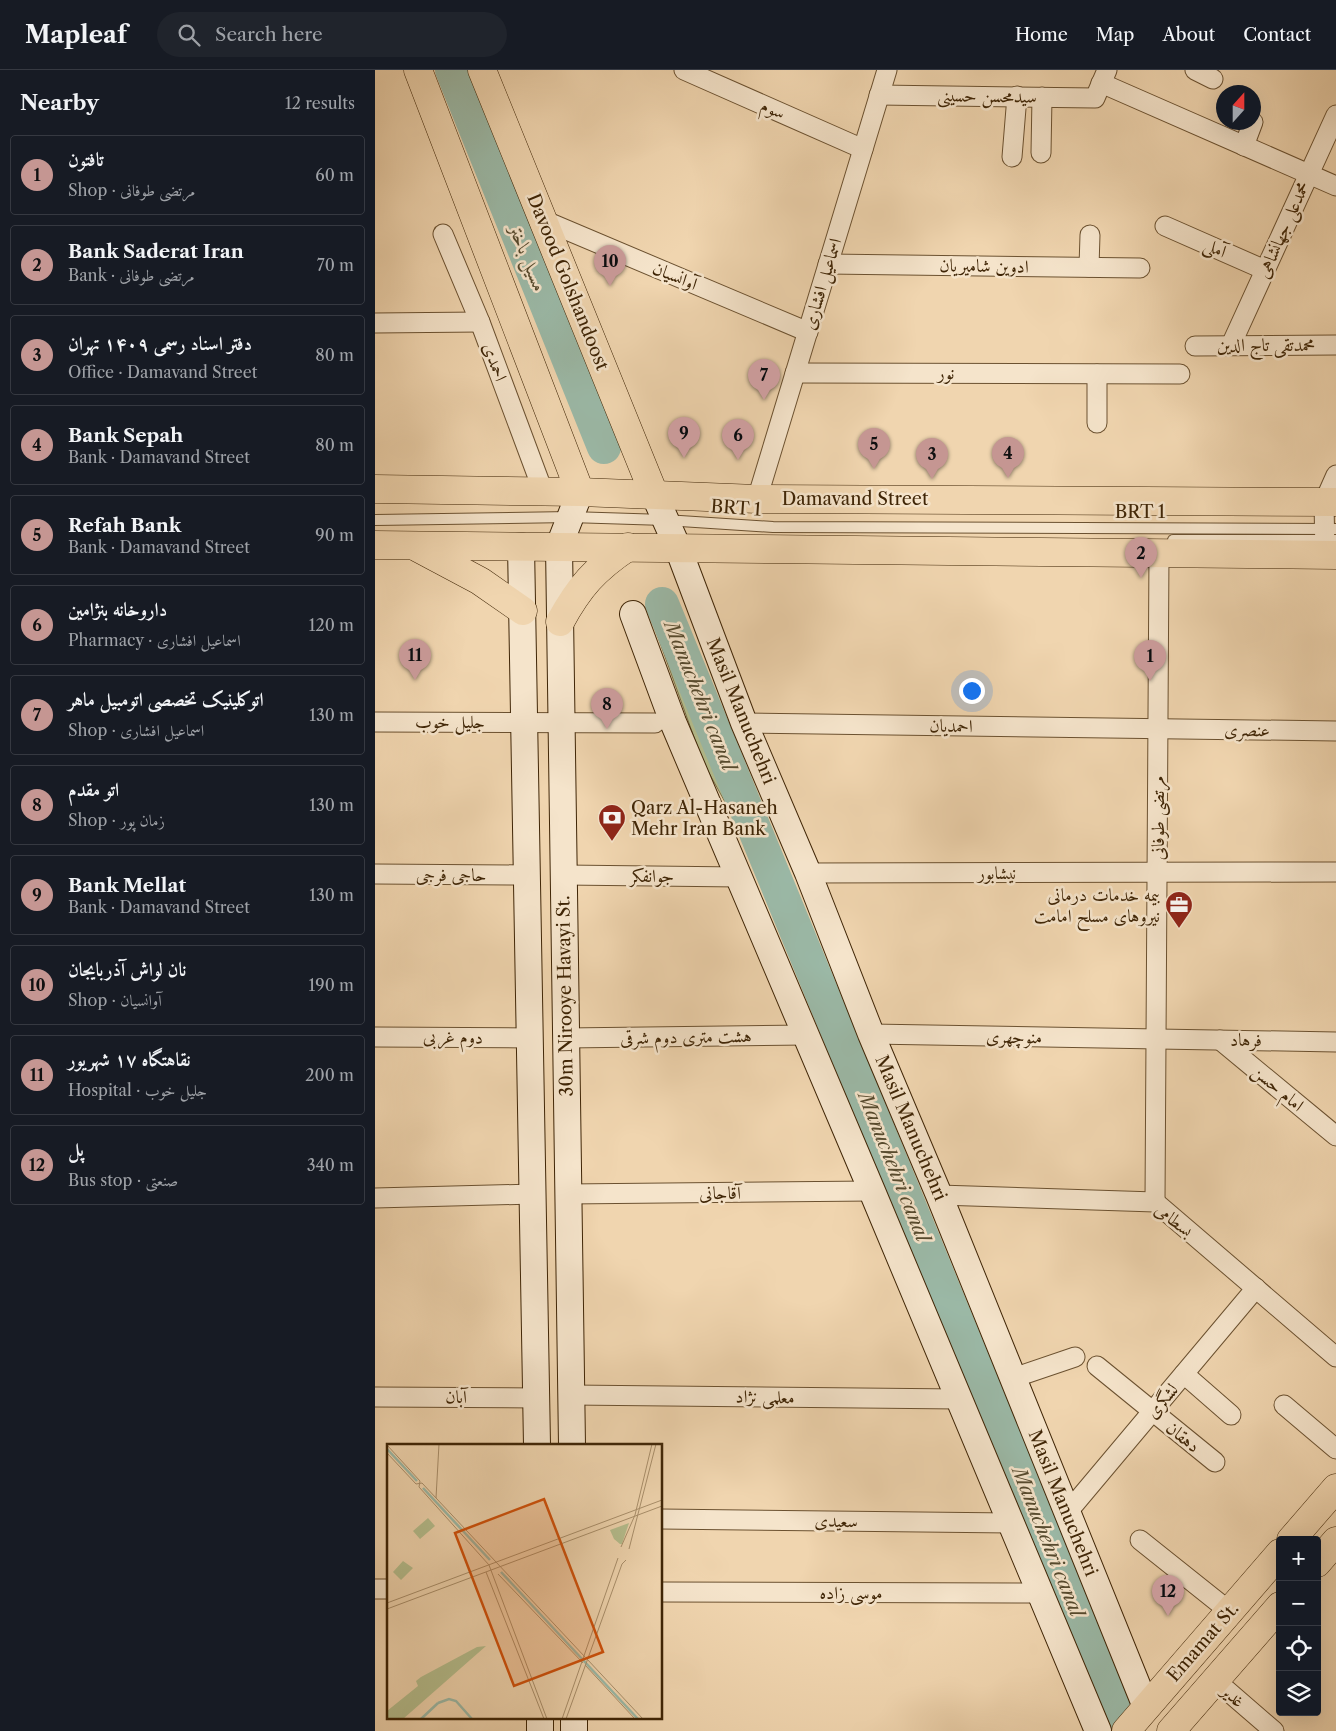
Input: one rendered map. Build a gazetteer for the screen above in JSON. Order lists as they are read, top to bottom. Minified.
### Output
{"streets":{"main road":["Davood Golshandoost","Damavand Street","Masil Manuchehri","30m Nirooye Havayi St.","Emamat St."],"street":["سیدمحسن حسینی","سوم","محمدعلی جهانشاهی","آملی","ادوین شامیریان","آوانسیان","اسماعیل افشاری","محمدتقی تاج الدین","احمدی","نور","جلیل خوب","احمدیان","عنصری","مرتضی طوفانی","نیشابور","حاجی فرجی","جوانفکر","دوم غربی","هشت متری دوم شرقی","منوچهری","فرهاد","امام حسن","آقاجانی","بسطامی","آبان","معلمی نژاد","لشگری","دهقان","سعیدی","موسی زاده","غدیر"],"lane":["BRT 1"]},"crossings":[["سیدمحسن حسینی","محمدعلی جهانشاهی"],["سیدمحسن حسینی","اسماعیل افشاری"],["سوم","اسماعیل افشاری"],["محمدعلی جهانشاهی","آملی"],["محمدعلی جهانشاهی","محمدتقی تاج الدین"],["ادوین شامیریان","اسماعیل افشاری"],["آوانسیان","Davood Golshandoost"],["آوانسیان","اسماعیل افشاری"],["Davood Golshandoost","Damavand Street"],["Davood Golshandoost","Masil Manuchehri"],["اسماعیل افشاری","نور"],["اسماعیل افشاری","Damavand Street"],["احمدی","Damavand Street"],["Damavand Street","Masil Manuchehri"],["BRT 1","Masil Manuchehri"],["BRT 1","30m Nirooye Havayi St."],["Masil Manuchehri","احمدیان"],["Masil Manuchehri","نیشابور"],["Masil Manuchehri","منوچهری"],["Masil Manuchehri","بسطامی"],["Masil Manuchehri","لشگری"],["Masil Manuchehri","Emamat St."],["جلیل خوب","30m Nirooye Havayi St."],["احمدیان","عنصری"],["احمدیان","مرتضی طوفانی"],["عنصری","مرتضی طوفانی"],["مرتضی طوفانی","نیشابور"],["مرتضی طوفانی","منوچهری"],["مرتضی طوفانی","فرهاد"],["مرتضی طوفانی","بسطامی"],["حاجی فرجی","30m Nirooye Havayi St."],["جوانفکر","30m Nirooye Havayi St."],["30m Nirooye Havayi St.","دوم غربی"],["30m Nirooye Havayi St.","هشت متری دوم شرقی"],["30m Nirooye Havayi St.","آقاجانی"],["30m Nirooye Havayi St.","آبان"],["30m Nirooye Havayi St.","معلمی نژاد"],["منوچهری","فرهاد"],["فرهاد","امام حسن"],["بسطامی","لشگری"],["لشگری","دهقان"],["Emamat St.","غدیر"]],"water":["مسیل باختر","Manuchehri canal"],"places":{"bank":["Qarz Al-Hasaneh Mehr Iran Bank"],"office":["بیمه خدمات درمانی نیروهای مسلح امامت"]},"north":"top","page":{"header":"Mapleaf","search":"Search here","nav":["Home","Map","About","Contact"],"heading":["Nearby","12 results"],"list":[{"mark":"1","name":"تافتون","note":"Shop · مرتضی طوفانی","value":"60 m"},{"mark":"2","name":"Bank Saderat Iran","note":"Bank · مرتضی طوفانی","value":"70 m"},{"mark":"3","name":"دفتر اسناد رسمی ۱۴۰۹ تهران","note":"Office · Damavand Street","value":"80 m"},{"mark":"4","name":"Bank Sepah","note":"Bank · Damavand Street","value":"80 m"},{"mark":"5","name":"Refah Bank","note":"Bank · Damavand Street","value":"90 m"},{"mark":"6","name":"داروخانه بنژامین","note":"Pharmacy · اسماعیل افشاری","value":"120 m"},{"mark":"7","name":"اتوکلینیک تخصصی اتومبیل ماهر","note":"Shop · اسماعیل افشاری","value":"130 m"},{"mark":"8","name":"اتو مقدم","note":"Shop · زمان پور","value":"130 m"},{"mark":"9","name":"Bank Mellat","note":"Bank · Damavand Street","value":"130 m"},{"mark":"10","name":"نان لواش آذربایجان","note":"Shop · آوانسیان","value":"190 m"},{"mark":"11","name":"نقاهتگاه ۱۷ شهریور","note":"Hospital · جلیل خوب","value":"200 m"},{"mark":"12","name":"پل","note":"Bus stop · صنعتی","value":"340 m"}],"pins":["10","7","9","6","5","4","3","2","11","1","8","12"],"map_buttons":["+","−"]}}
